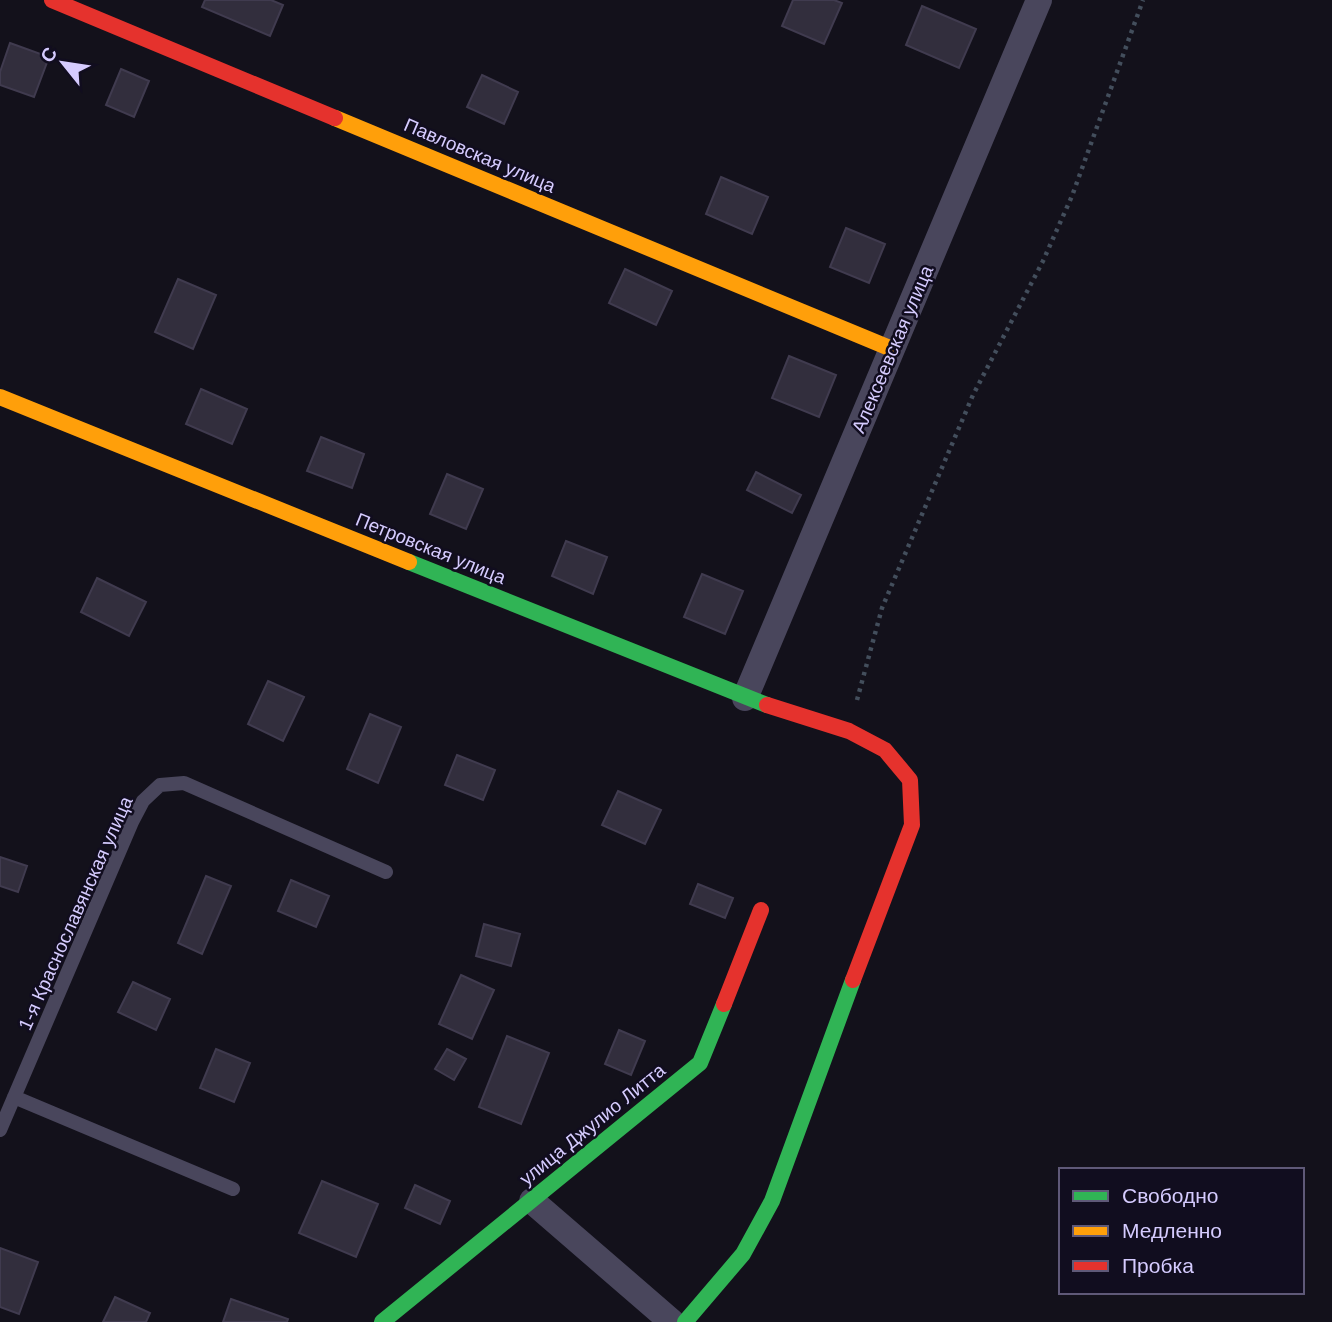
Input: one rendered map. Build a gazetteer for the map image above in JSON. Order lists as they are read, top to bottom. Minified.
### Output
{"streets":{"street":["Павловская улица","Алексеевская улица","Петровская улица","улица Джулио Литта"],"lane":["1-я Краснославянская улица"]},"crossings":[["Павловская улица","Алексеевская улица"],["Алексеевская улица","Петровская улица"]],"legend":["Свободно","Медленно","Пробка"],"north":"top left"}
